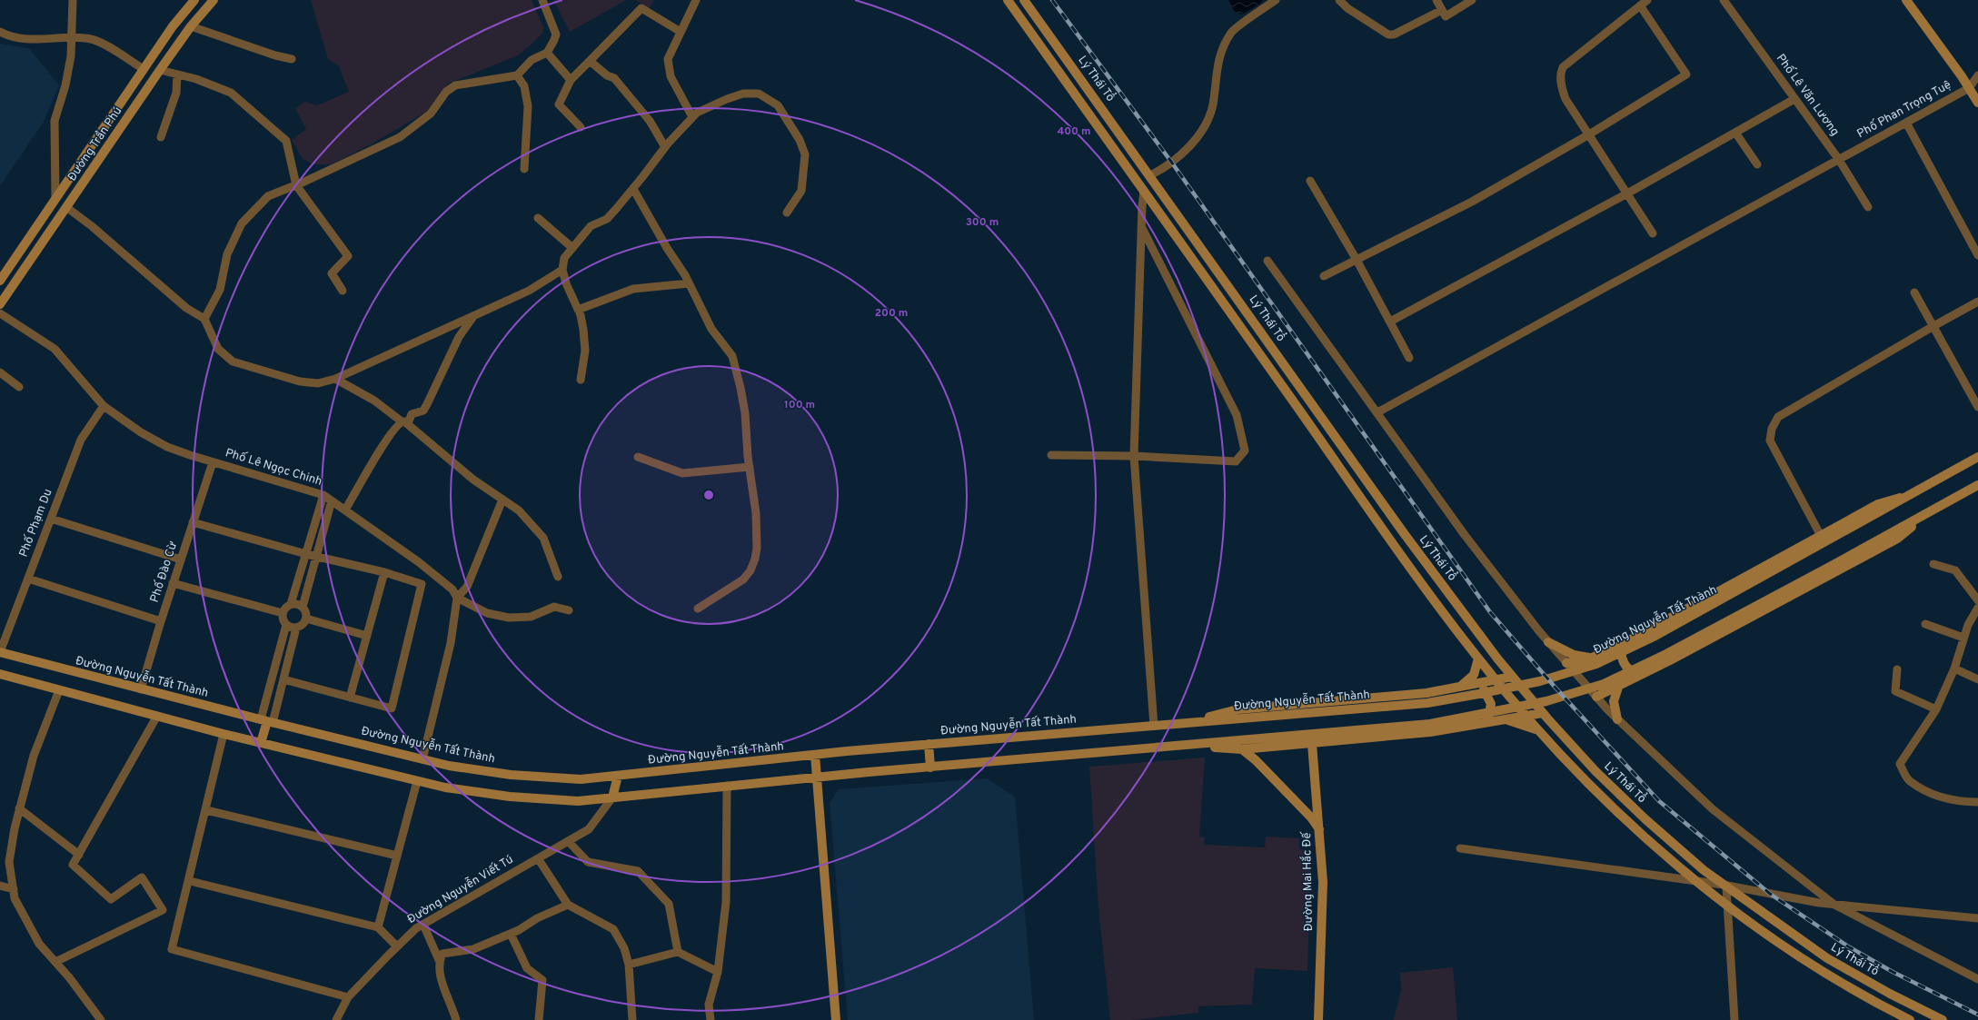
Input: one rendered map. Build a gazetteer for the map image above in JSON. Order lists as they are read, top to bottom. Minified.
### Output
{"streets":{"main road":["Lý Thái Tổ","Đường Trần Phú","Đường Nguyễn Tất Thành","Đường Mai Hắc Đế"],"street":["Phố Lê Văn Lương","Phố Phan Trọng Tuệ","Phố Lê Ngọc Chinh","Phố Phạm Du","Phố Đào Cừ","Đường Nguyễn Viết Tú"]},"crossings":[["Phố Lê Văn Lương","Phố Phan Trọng Tuệ"],["Phố Lê Ngọc Chinh","Phố Phạm Du"],["Phố Lê Ngọc Chinh","Phố Đào Cừ"],["Phố Phạm Du","Đường Nguyễn Tất Thành"],["Phố Đào Cừ","Đường Nguyễn Tất Thành"]],"rings":["400 m","300 m","200 m","100 m"]}
